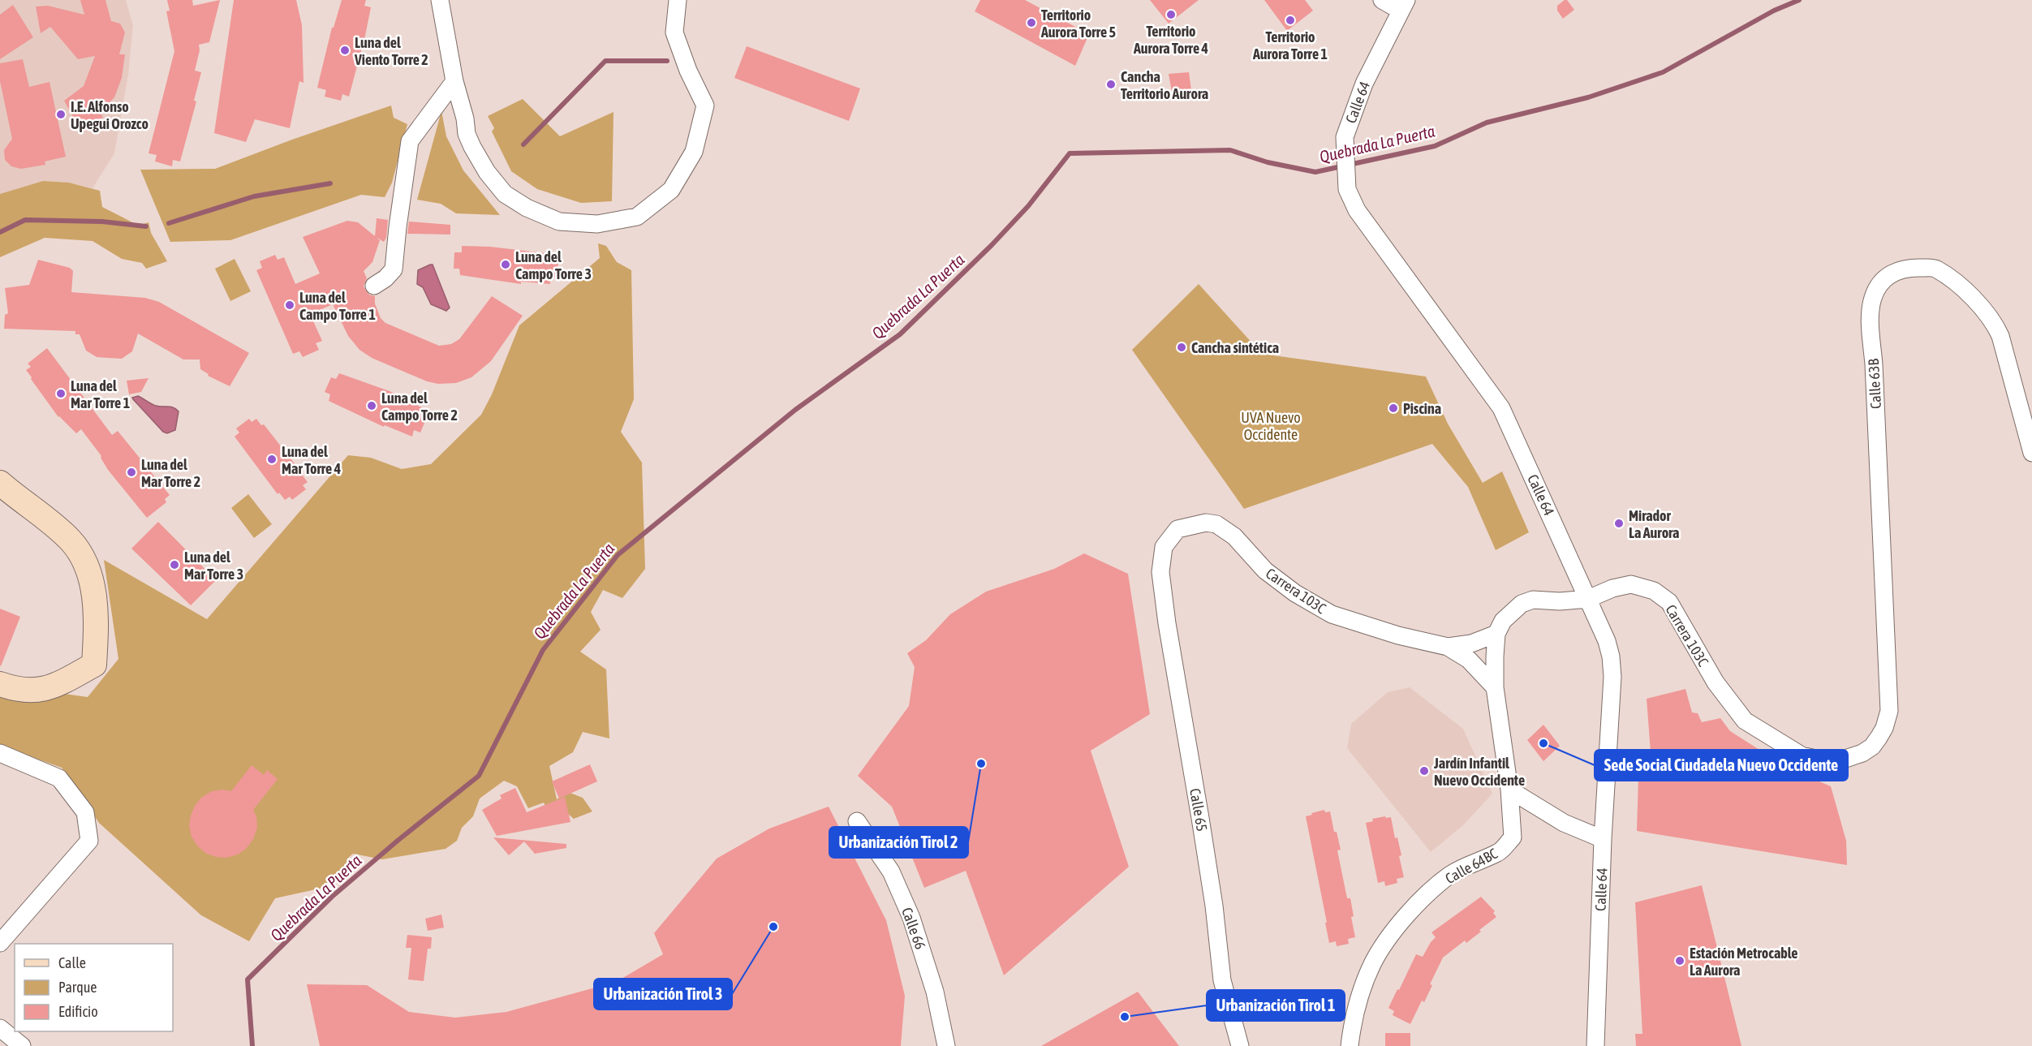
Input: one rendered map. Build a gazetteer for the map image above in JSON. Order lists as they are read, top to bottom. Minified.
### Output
{"streets":{"street":["Calle 64","Calle 63B","Carrera 103C","Calle 65","Calle 64BC","Calle 66"]},"crossings":[["Calle 64","Carrera 103C"],["Calle 63B","Carrera 103C"],["Carrera 103C","Calle 65"],["Carrera 103C","Calle 64BC"]],"water":["Quebrada La Puerta"],"parks":["UVA Nuevo Occidente"],"places":["Territorio Aurora Torre 4","Territorio Aurora Torre 1","Territorio Aurora Torre 5","Luna del Viento Torre 2","Cancha Territorio Aurora","I.E. Alfonso Upegui Orozco","Luna del Campo Torre 3","Luna del Campo Torre 1","Cancha sintética","Luna del Mar Torre 1","Luna del Campo Torre 2","Piscina","Luna del Mar Torre 4","Luna del Mar Torre 2","Mirador La Aurora","Luna del Mar Torre 3","Sede Social Ciudadela Nuevo Occidente","Urbanización Tirol 2","Jardín Infantil Nuevo Occidente","Urbanización Tirol 3","Estación Metrocable La Aurora","Urbanización Tirol 1"],"legend":["Calle","Parque","Edificio"]}
